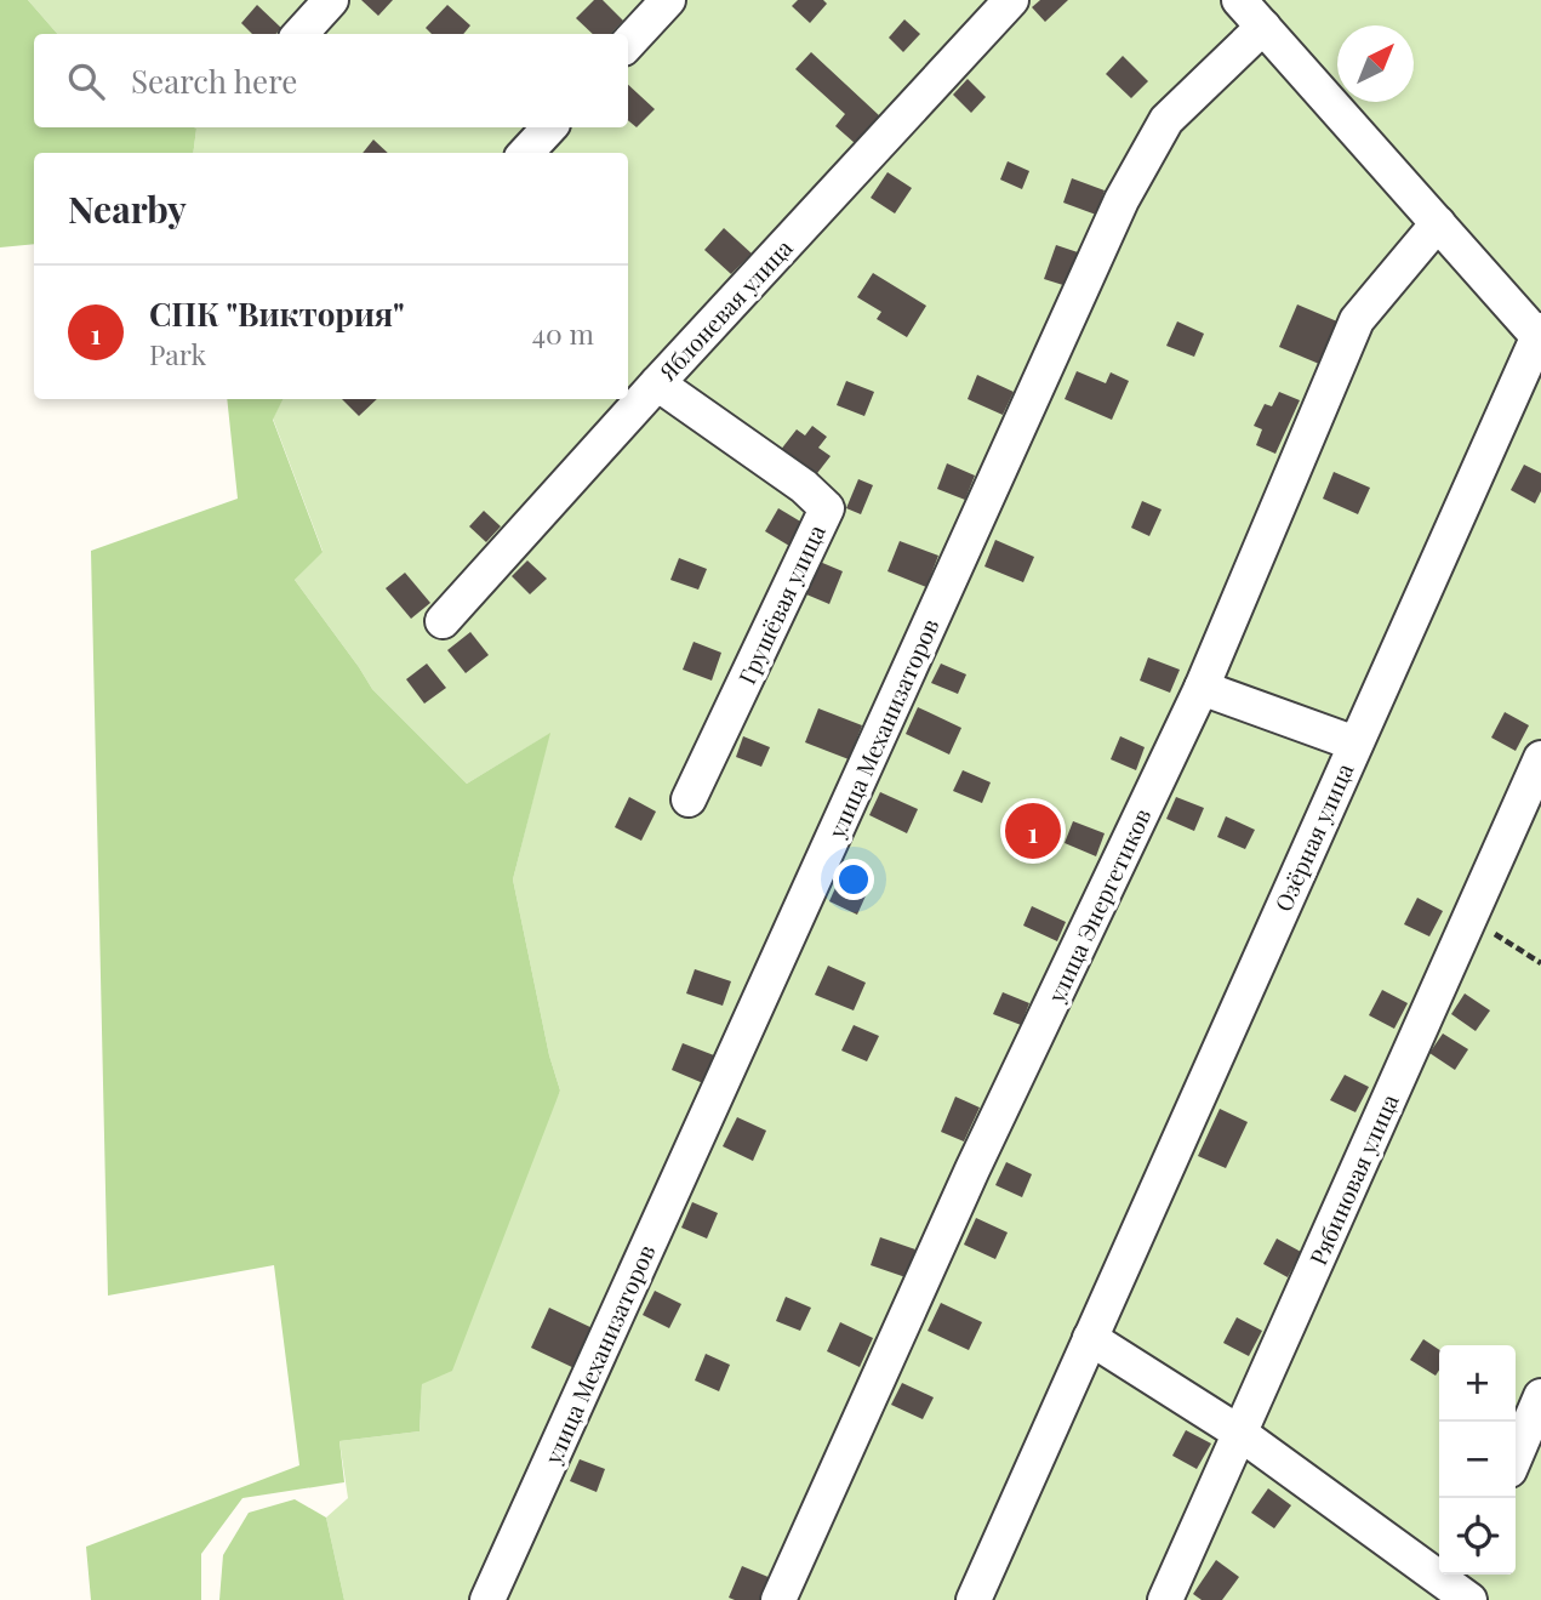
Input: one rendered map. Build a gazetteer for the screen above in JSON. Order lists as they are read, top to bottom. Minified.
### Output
{"streets":{"street":["Яблоневая улица","Грушёвая улица","улица Механизаторов","Озёрная улица","улица Энергетиков","Рябиновая улица"]},"crossings":[["Яблоневая улица","Грушёвая улица"]],"north":"top right","page":{"search":"Search here","heading":"Nearby","list":[{"mark":"1","name":"СПК \"Виктория\"","note":"Park","value":"40 m"}],"pins":"1","map_buttons":["+","−"]}}
